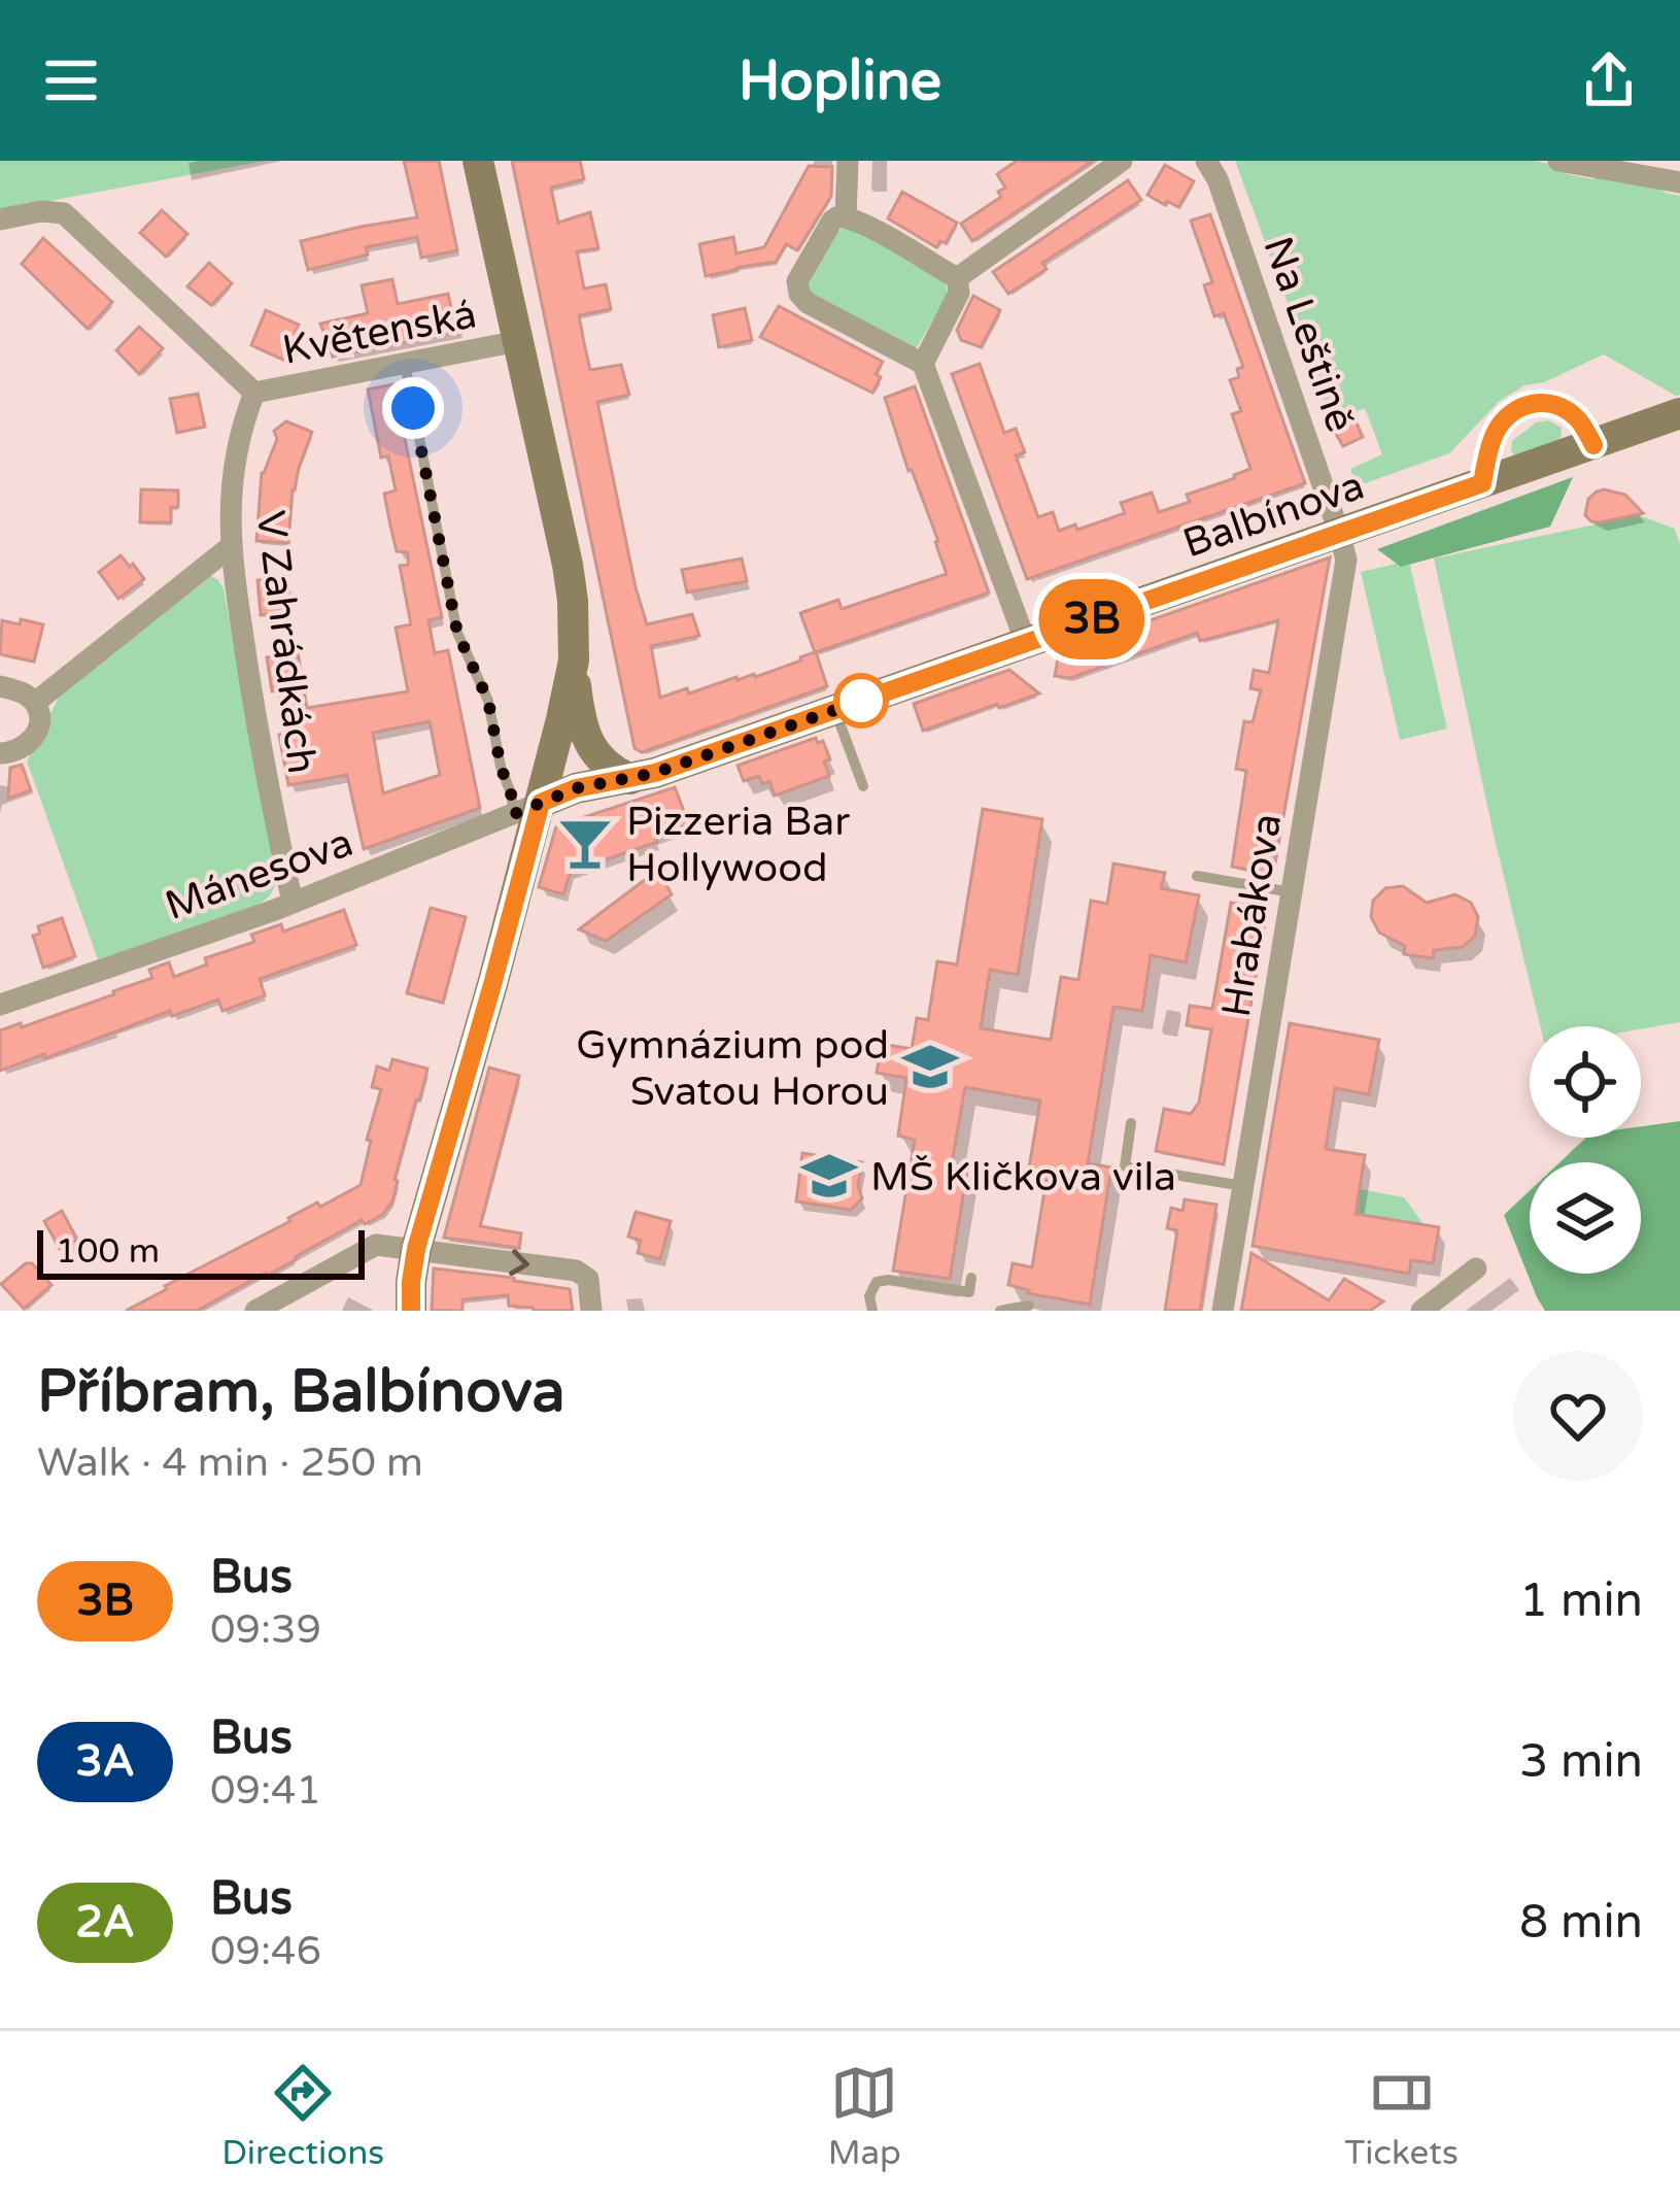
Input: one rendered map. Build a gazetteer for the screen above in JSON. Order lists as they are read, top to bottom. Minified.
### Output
{"streets":{"main road":["Balbínova"],"street":["Květenská","Na Leštině","V Zahrádkách","Mánesova","Hrabákova"]},"crossings":[["Květenská","V Zahrádkách"],["Na Leštině","Balbínova"],["Na Leštině","Hrabákova"],["Balbínova","Mánesova"],["Balbínova","Hrabákova"],["V Zahrádkách","Mánesova"]],"places":{"bar":["Pizzeria Bar Hollywood"],"school or university":["Gymnázium pod Svatou Horou","MŠ Kličkova vila"]},"lines":["bus line 3B"],"scale_bar":"100 m","page":{"header":"Hopline","on_map":"3B","scale":"100 m","heading":["Příbram, Balbínova","Walk · 4 min · 250 m"],"list":[{"mark":"3B","name":"Bus","note":"09:39","value":"1 min"},{"mark":"3A","name":"Bus","note":"09:41","value":"3 min"},{"mark":"2A","name":"Bus","note":"09:46","value":"8 min"}],"tabs":["Directions","Map","Tickets"]}}
